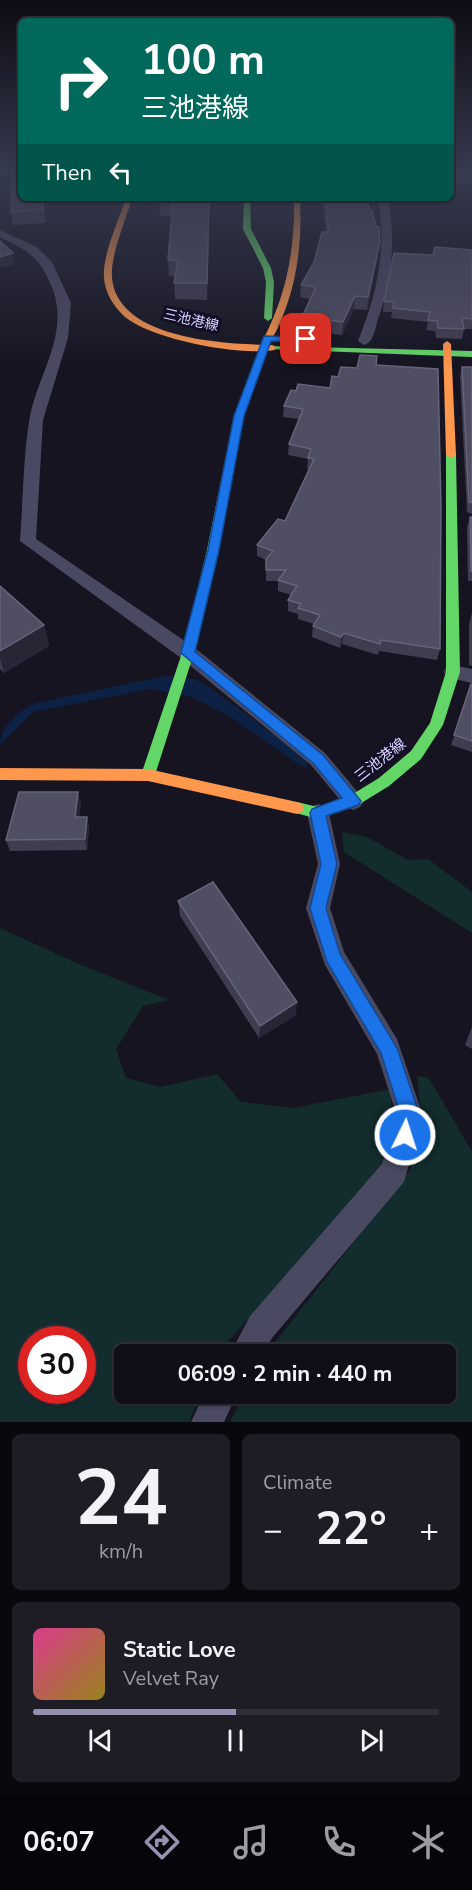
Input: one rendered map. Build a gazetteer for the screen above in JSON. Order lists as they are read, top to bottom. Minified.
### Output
{"streets":{"main road":["三池港線"]},"page":{"turn":["100 m","三池港線"],"then":"Then","limit":"30","trip":"06:09 · 2 min · 440 m","tile":[["24","km/h"],"Climate"],"heat":["−","22°","+"],"song":["Static Love","Velvet Ray"],"tabs":"06:07"}}
